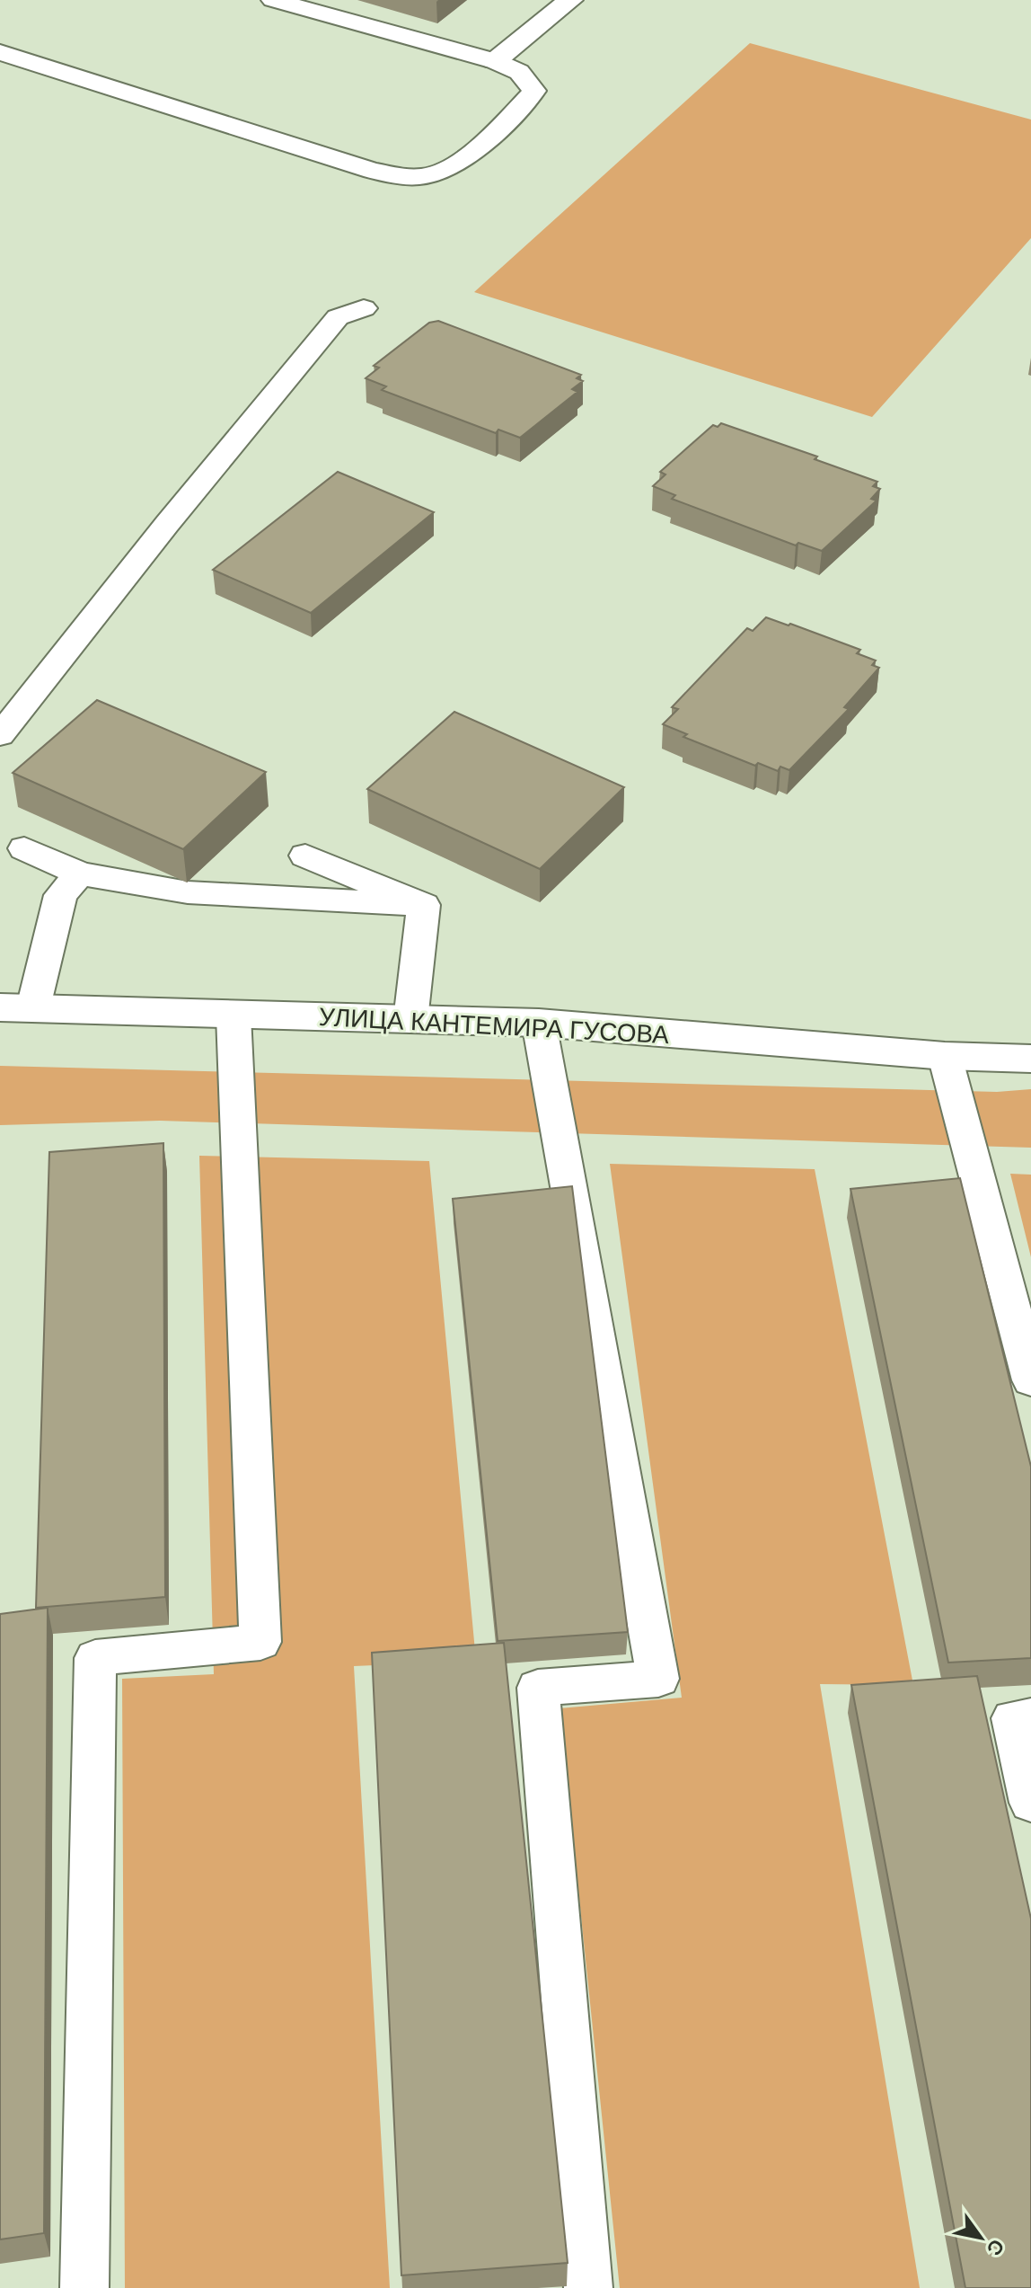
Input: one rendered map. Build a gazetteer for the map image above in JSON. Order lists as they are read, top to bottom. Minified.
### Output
{"streets":{"street":["УЛИЦА КАНТЕМИРА ГУСОВА"]},"north":"bottom right"}
